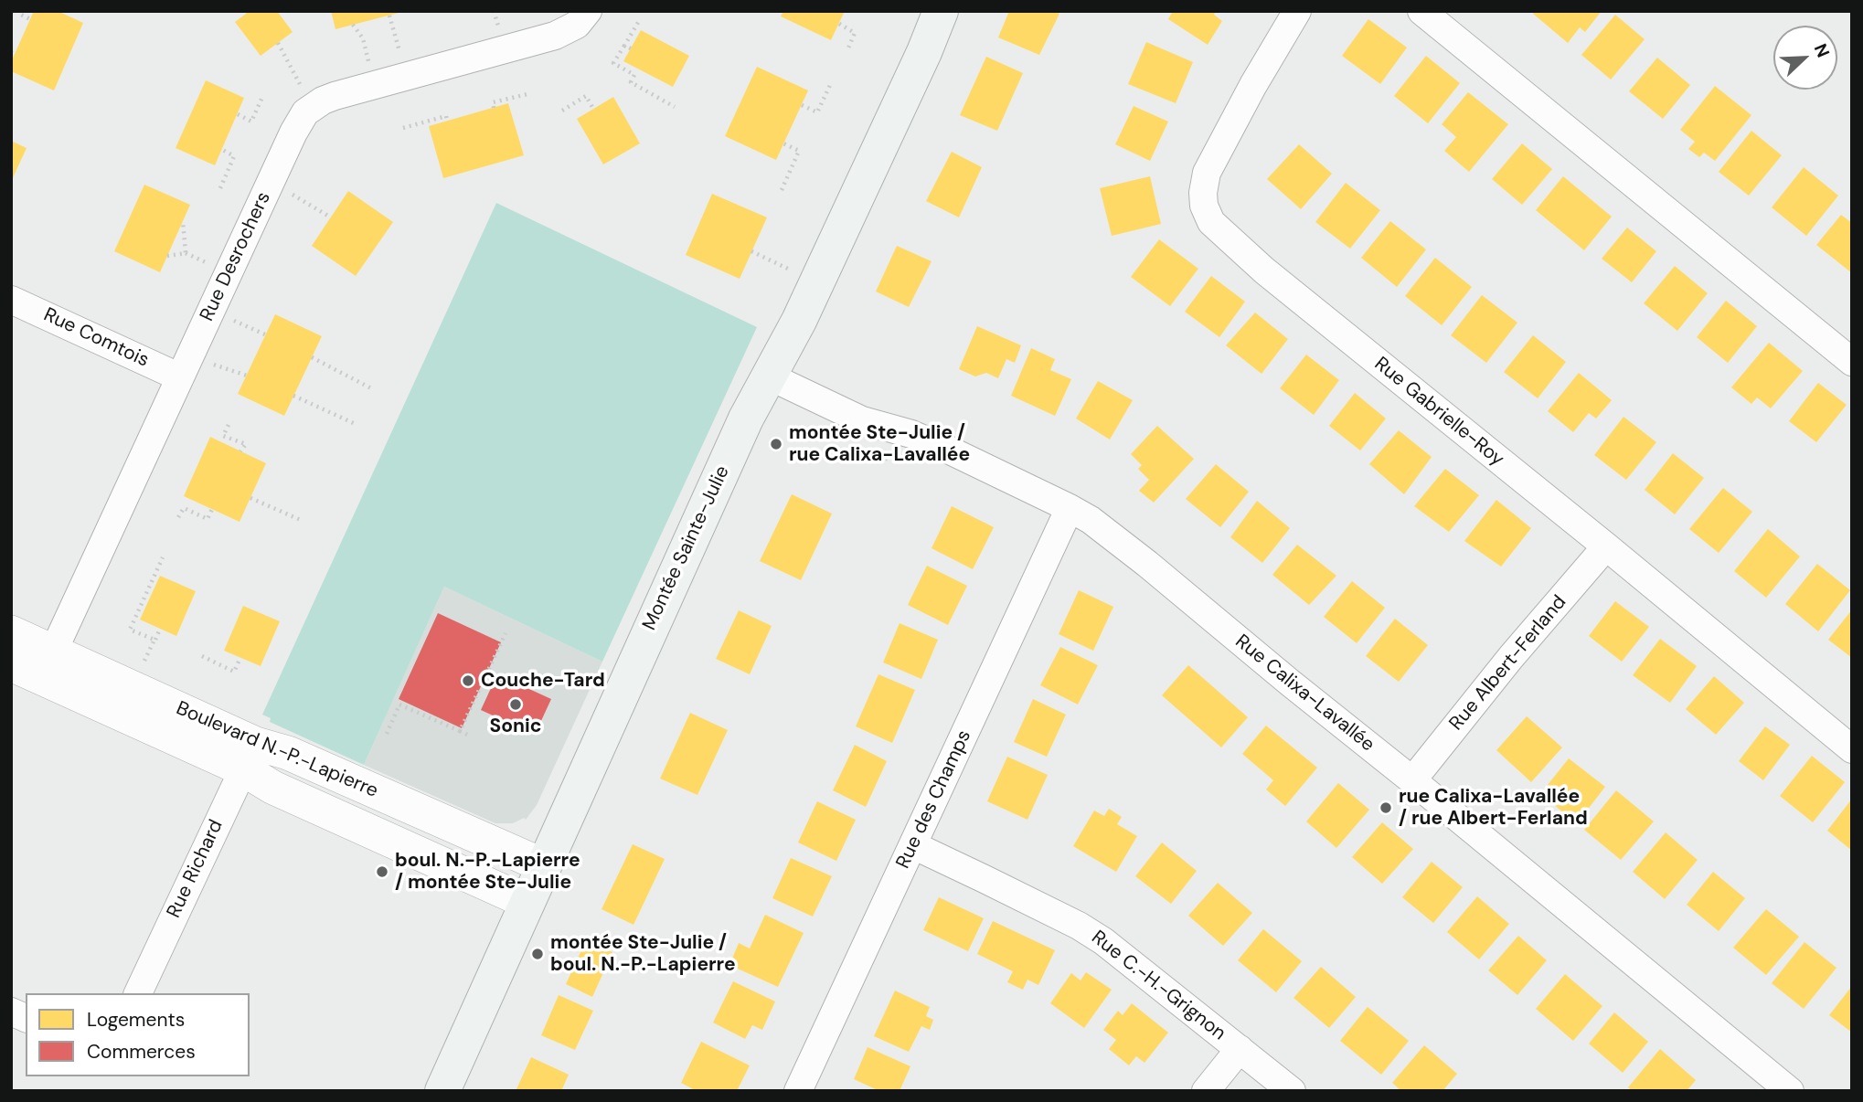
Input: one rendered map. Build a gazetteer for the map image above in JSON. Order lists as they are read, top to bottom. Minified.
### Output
{"streets":{"main road":["Montée Sainte-Julie"],"street":["Rue Desrochers","Rue Comtois","Rue Gabrielle-Roy","Rue Albert-Ferland","Rue Calixa-Lavallée","Boulevard N.-P.-Lapierre","Rue des Champs","Rue Richard","Rue C.-H.-Grignon"]},"crossings":[["Rue Desrochers","Rue Comtois"],["Rue Desrochers","Boulevard N.-P.-Lapierre"],["Rue Gabrielle-Roy","Rue Albert-Ferland"],["Montée Sainte-Julie","Rue Calixa-Lavallée"],["Montée Sainte-Julie","Boulevard N.-P.-Lapierre"],["Rue Albert-Ferland","Rue Calixa-Lavallée"],["Rue Calixa-Lavallée","Rue des Champs"],["Boulevard N.-P.-Lapierre","Rue Richard"],["Rue des Champs","Rue C.-H.-Grignon"]],"places":["montée Ste-Julie / rue Calixa-Lavallée","Couche-Tard","Sonic","rue Calixa-Lavallée / rue Albert-Ferland","boul. N.-P.-Lapierre / montée Ste-Julie","montée Ste-Julie / boul. N.-P.-Lapierre"],"legend":["Logements","Commerces"],"north":"top right"}
